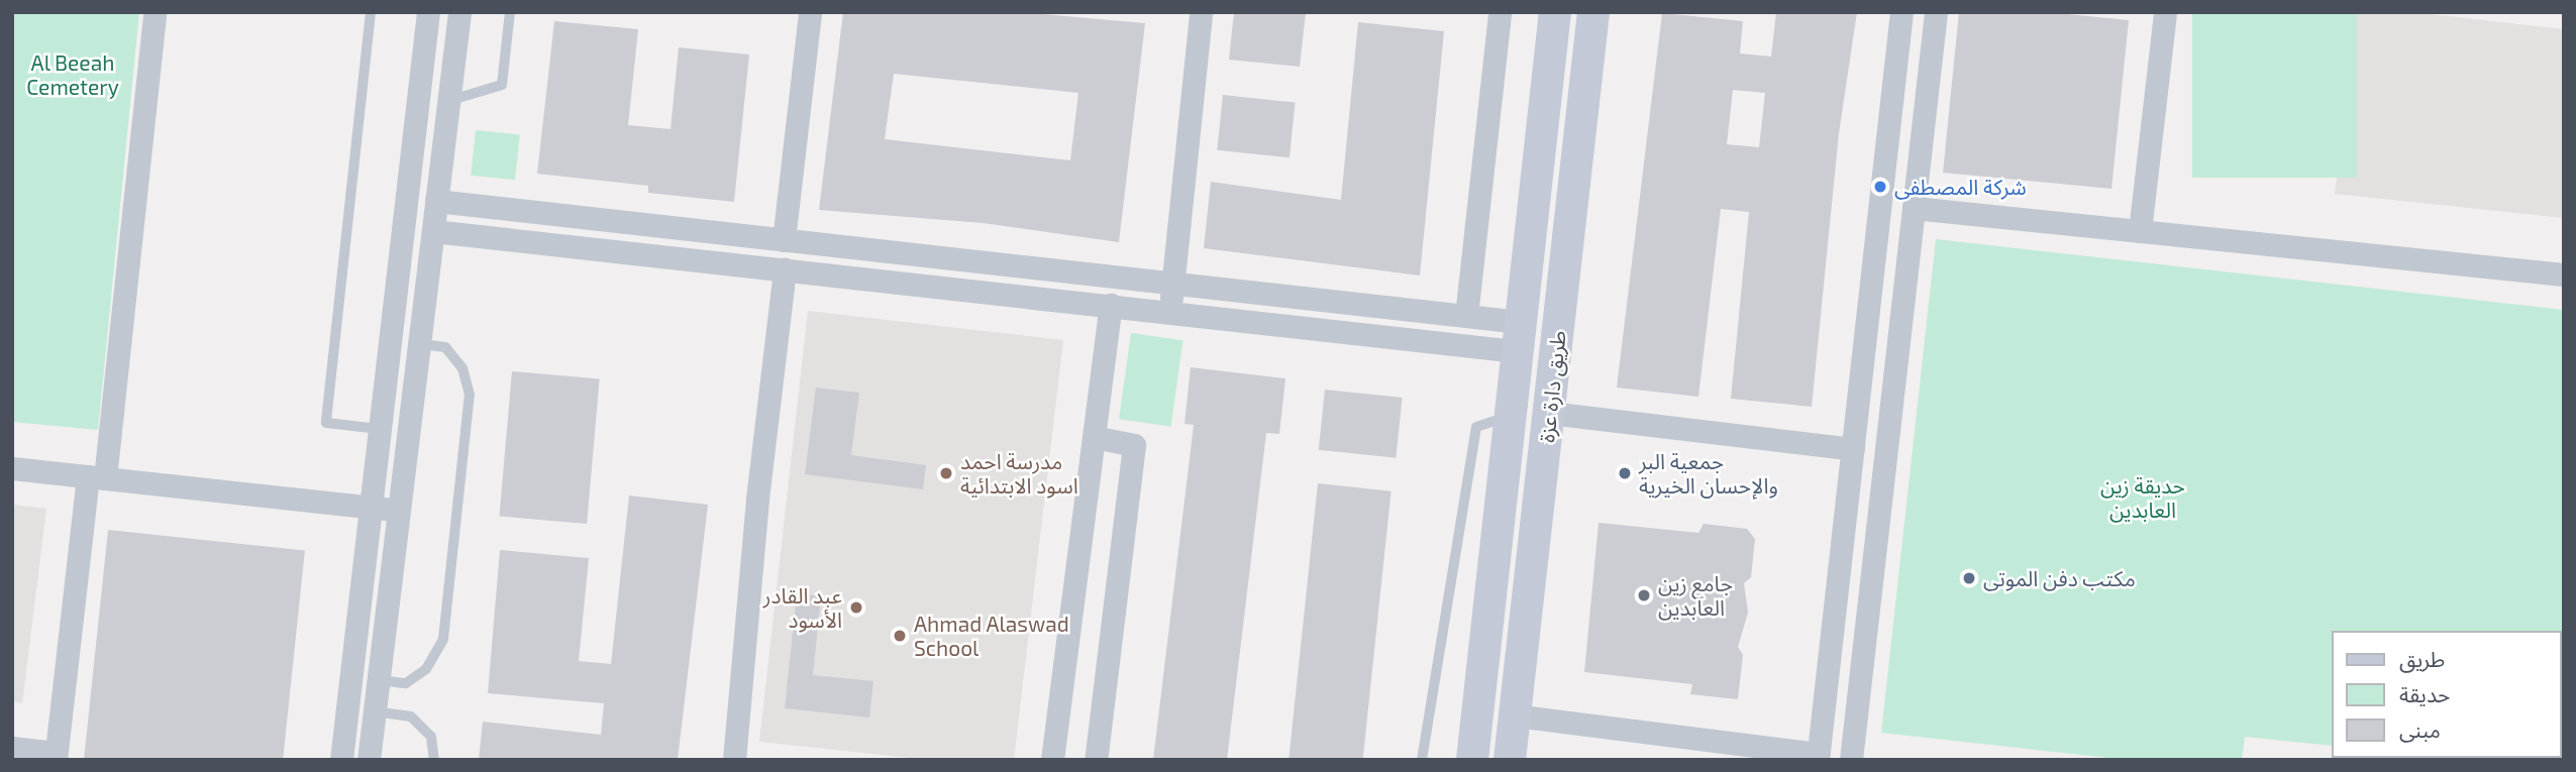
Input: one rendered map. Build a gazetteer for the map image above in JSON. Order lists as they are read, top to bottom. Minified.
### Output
{"streets":{"main road":["طريق دارة عزة"]},"parks":["Al Beeah Cemetery","حديقة زين العابدين"],"places":["شركة المصطفى","مدرسة احمد اسود الابتدائية","جمعية البر والإحسان الخيرية","مكتب دفن الموتى","جامع زين العابدين","عبد القادر الأسود","Ahmad Alaswad School"],"legend":["طريق","حديقة","مبنى"]}
